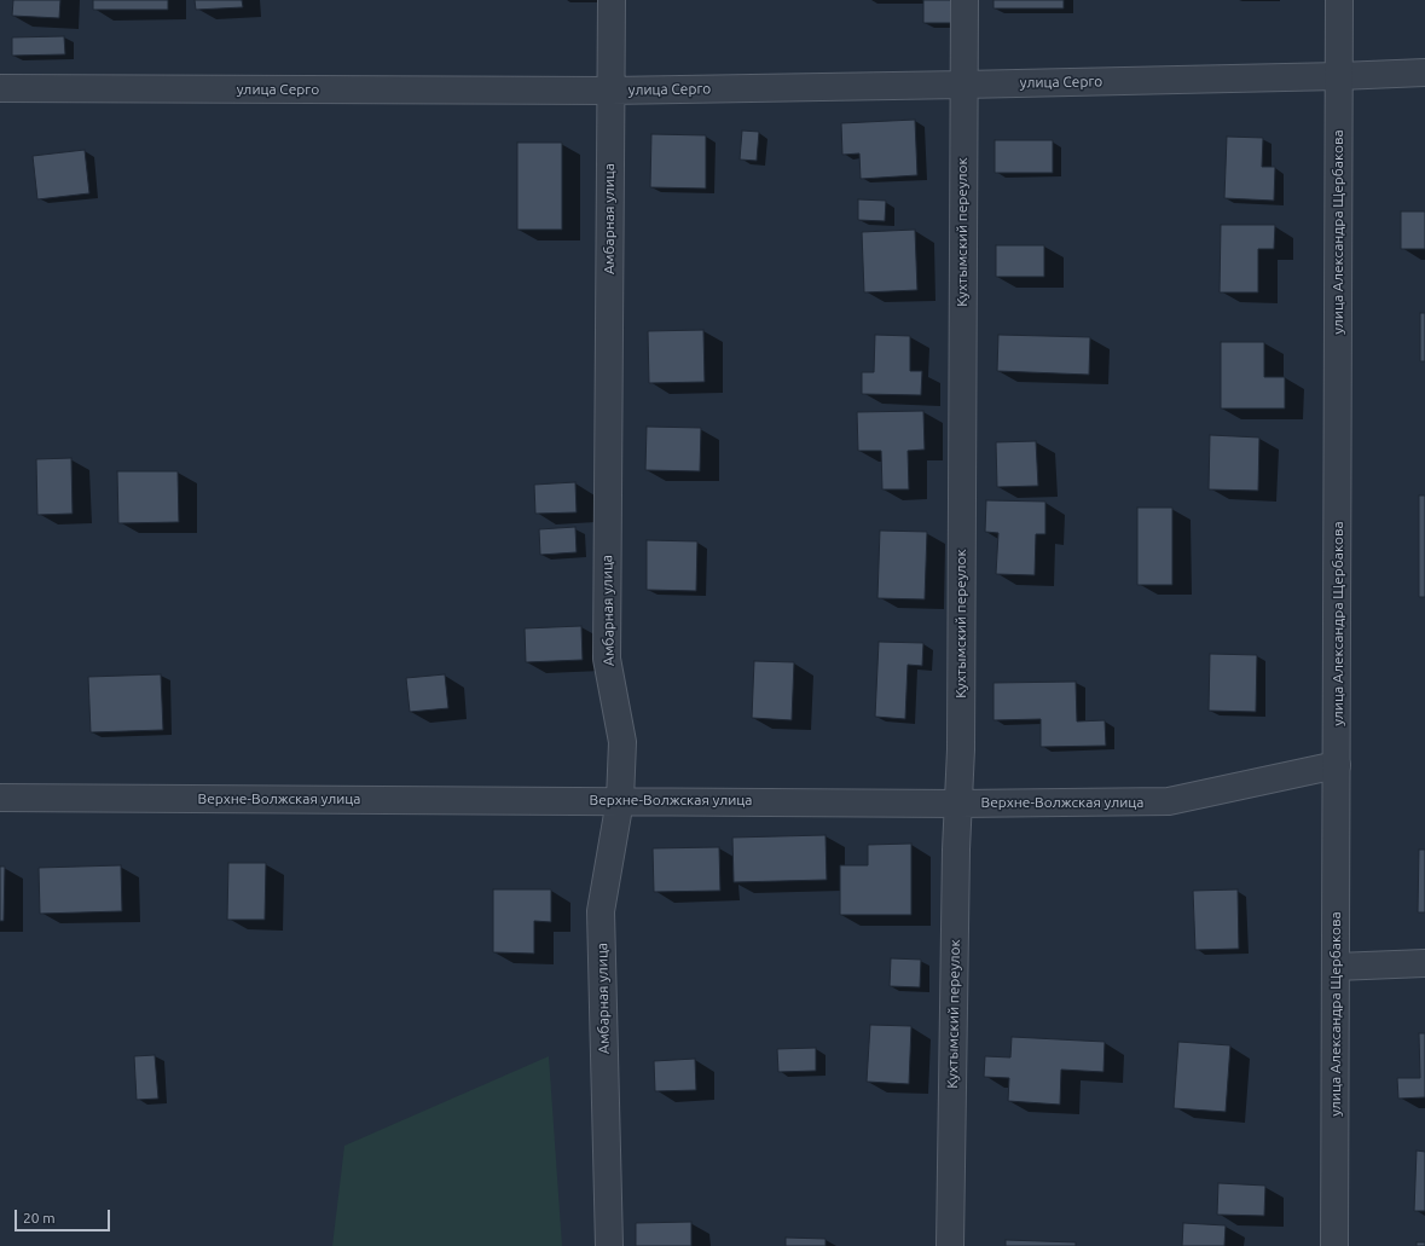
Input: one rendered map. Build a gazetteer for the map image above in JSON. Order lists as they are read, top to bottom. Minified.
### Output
{"streets":{"street":["улица Серго","Амбарная улица","Кухтымский переулок","улица Александра Щербакова","Верхне-Волжская улица"]},"crossings":[["улица Серго","Амбарная улица"],["улица Серго","Кухтымский переулок"],["улица Серго","улица Александра Щербакова"],["Амбарная улица","Верхне-Волжская улица"],["Кухтымский переулок","Верхне-Волжская улица"],["улица Александра Щербакова","Верхне-Волжская улица"]],"scale_bar":"20 m"}
